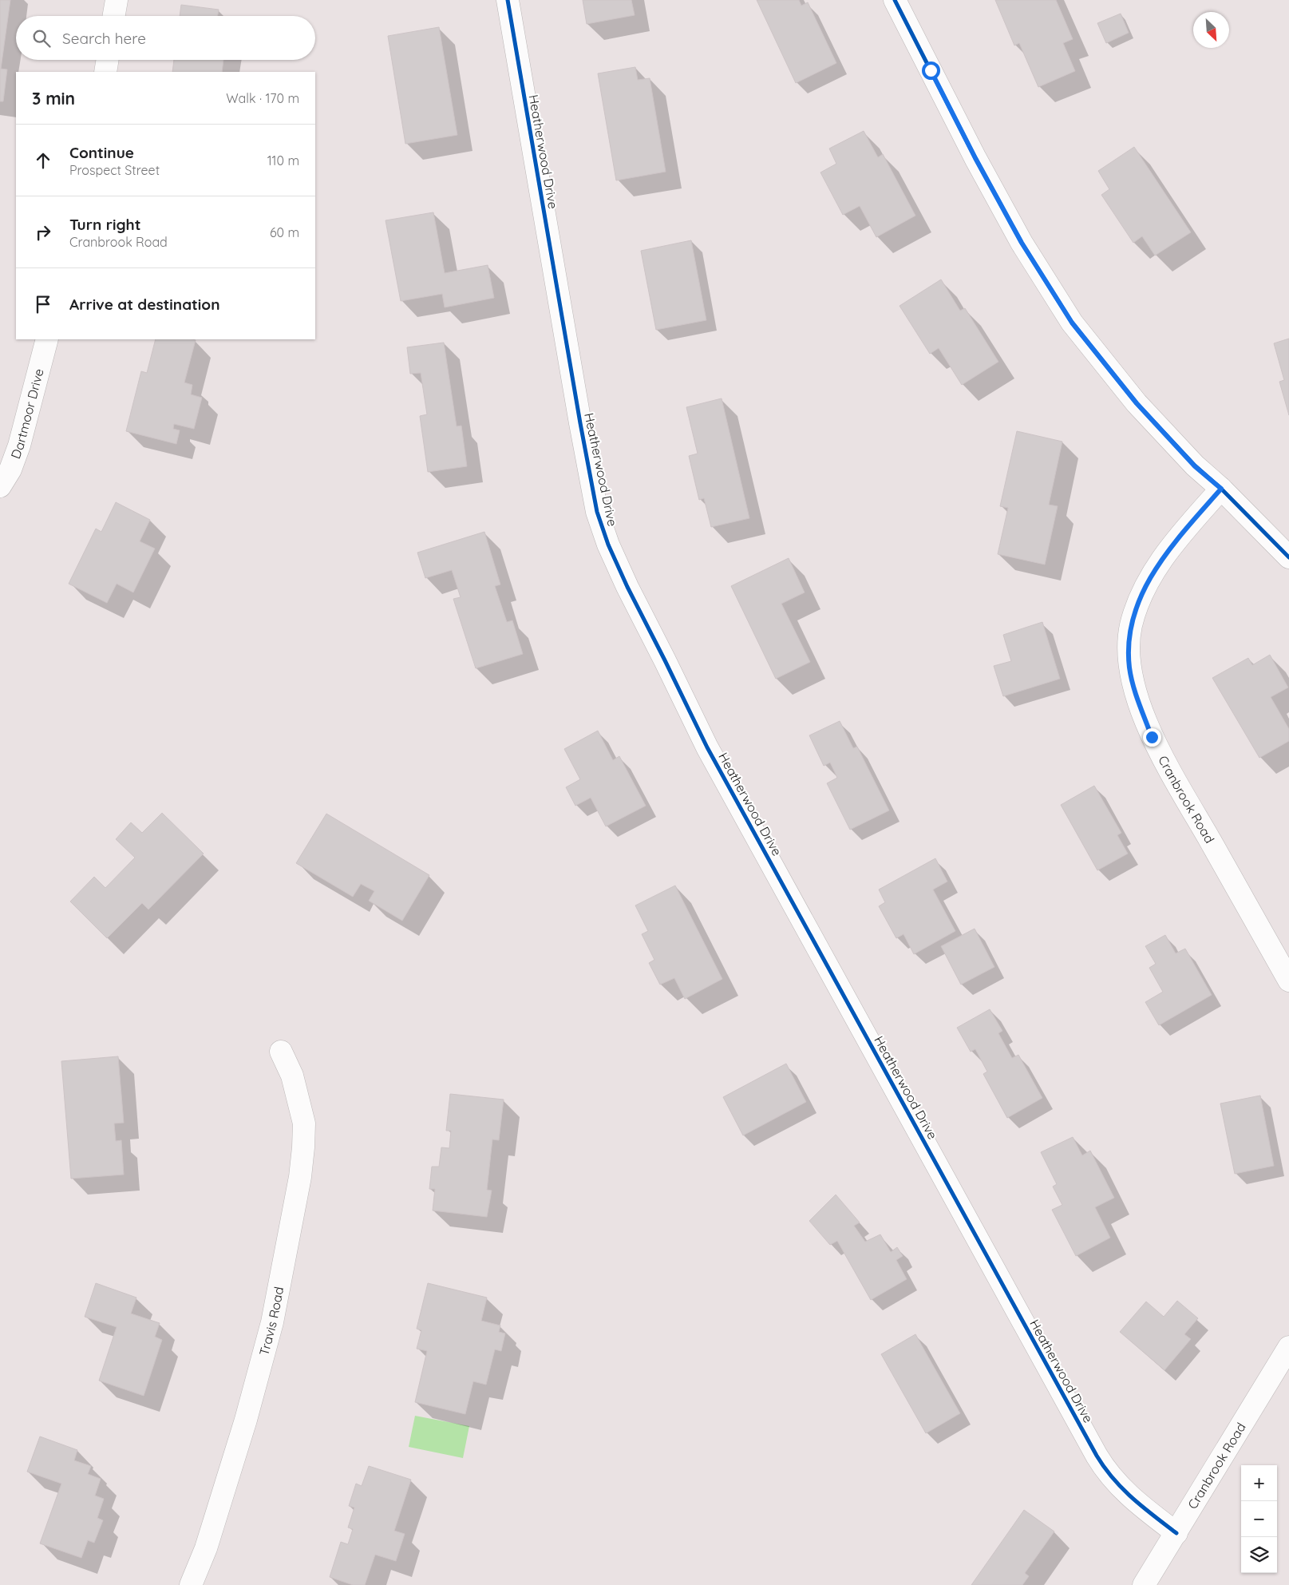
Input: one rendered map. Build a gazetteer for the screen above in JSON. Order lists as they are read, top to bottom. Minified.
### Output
{"streets":{"street":["Heatherwood Drive","Dartmoor Drive","Cranbrook Road","Travis Road"]},"crossings":[["Heatherwood Drive","Cranbrook Road"]],"north":"bottom right","page":{"search":"Search here","heading":["3 min","Walk · 170 m"],"list":[["Continue","Prospect Street","110 m"],["Turn right","Cranbrook Road","60 m"],"Arrive at destination"],"map_buttons":["+","−"]}}
